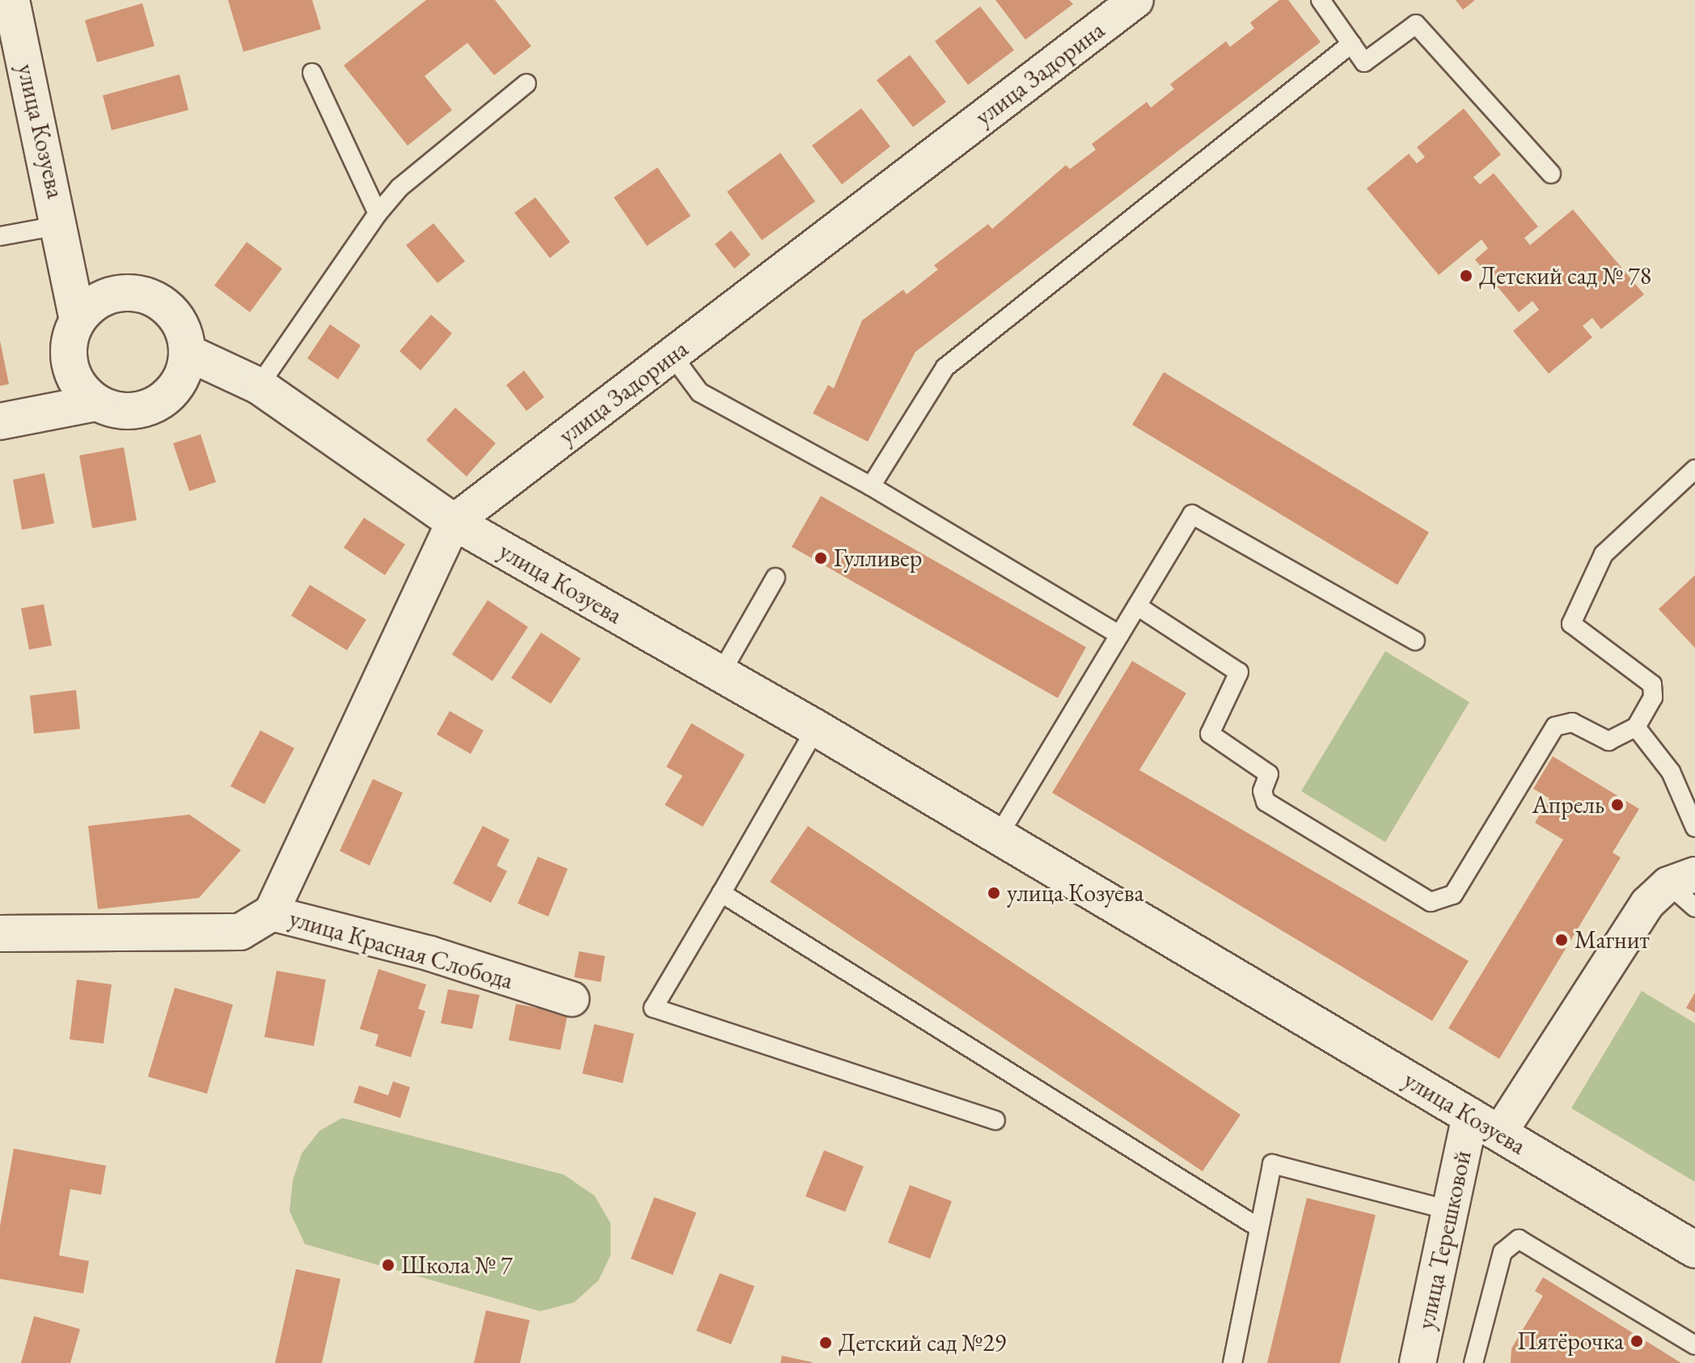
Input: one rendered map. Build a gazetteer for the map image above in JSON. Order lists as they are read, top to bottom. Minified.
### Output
{"streets":{"street":["улица Задорина","улица Козуева","улица Красная Слобода","улица Терешковой"]},"crossings":[["улица Задорина","улица Козуева"],["улица Задорина","улица Красная Слобода"],["улица Козуева","улица Терешковой"]],"places":["Детский сад № 78","Гулливер","Апрель","улица Козуева","Магнит","Школа № 7","Пятёрочка","Детский сад №29"]}
